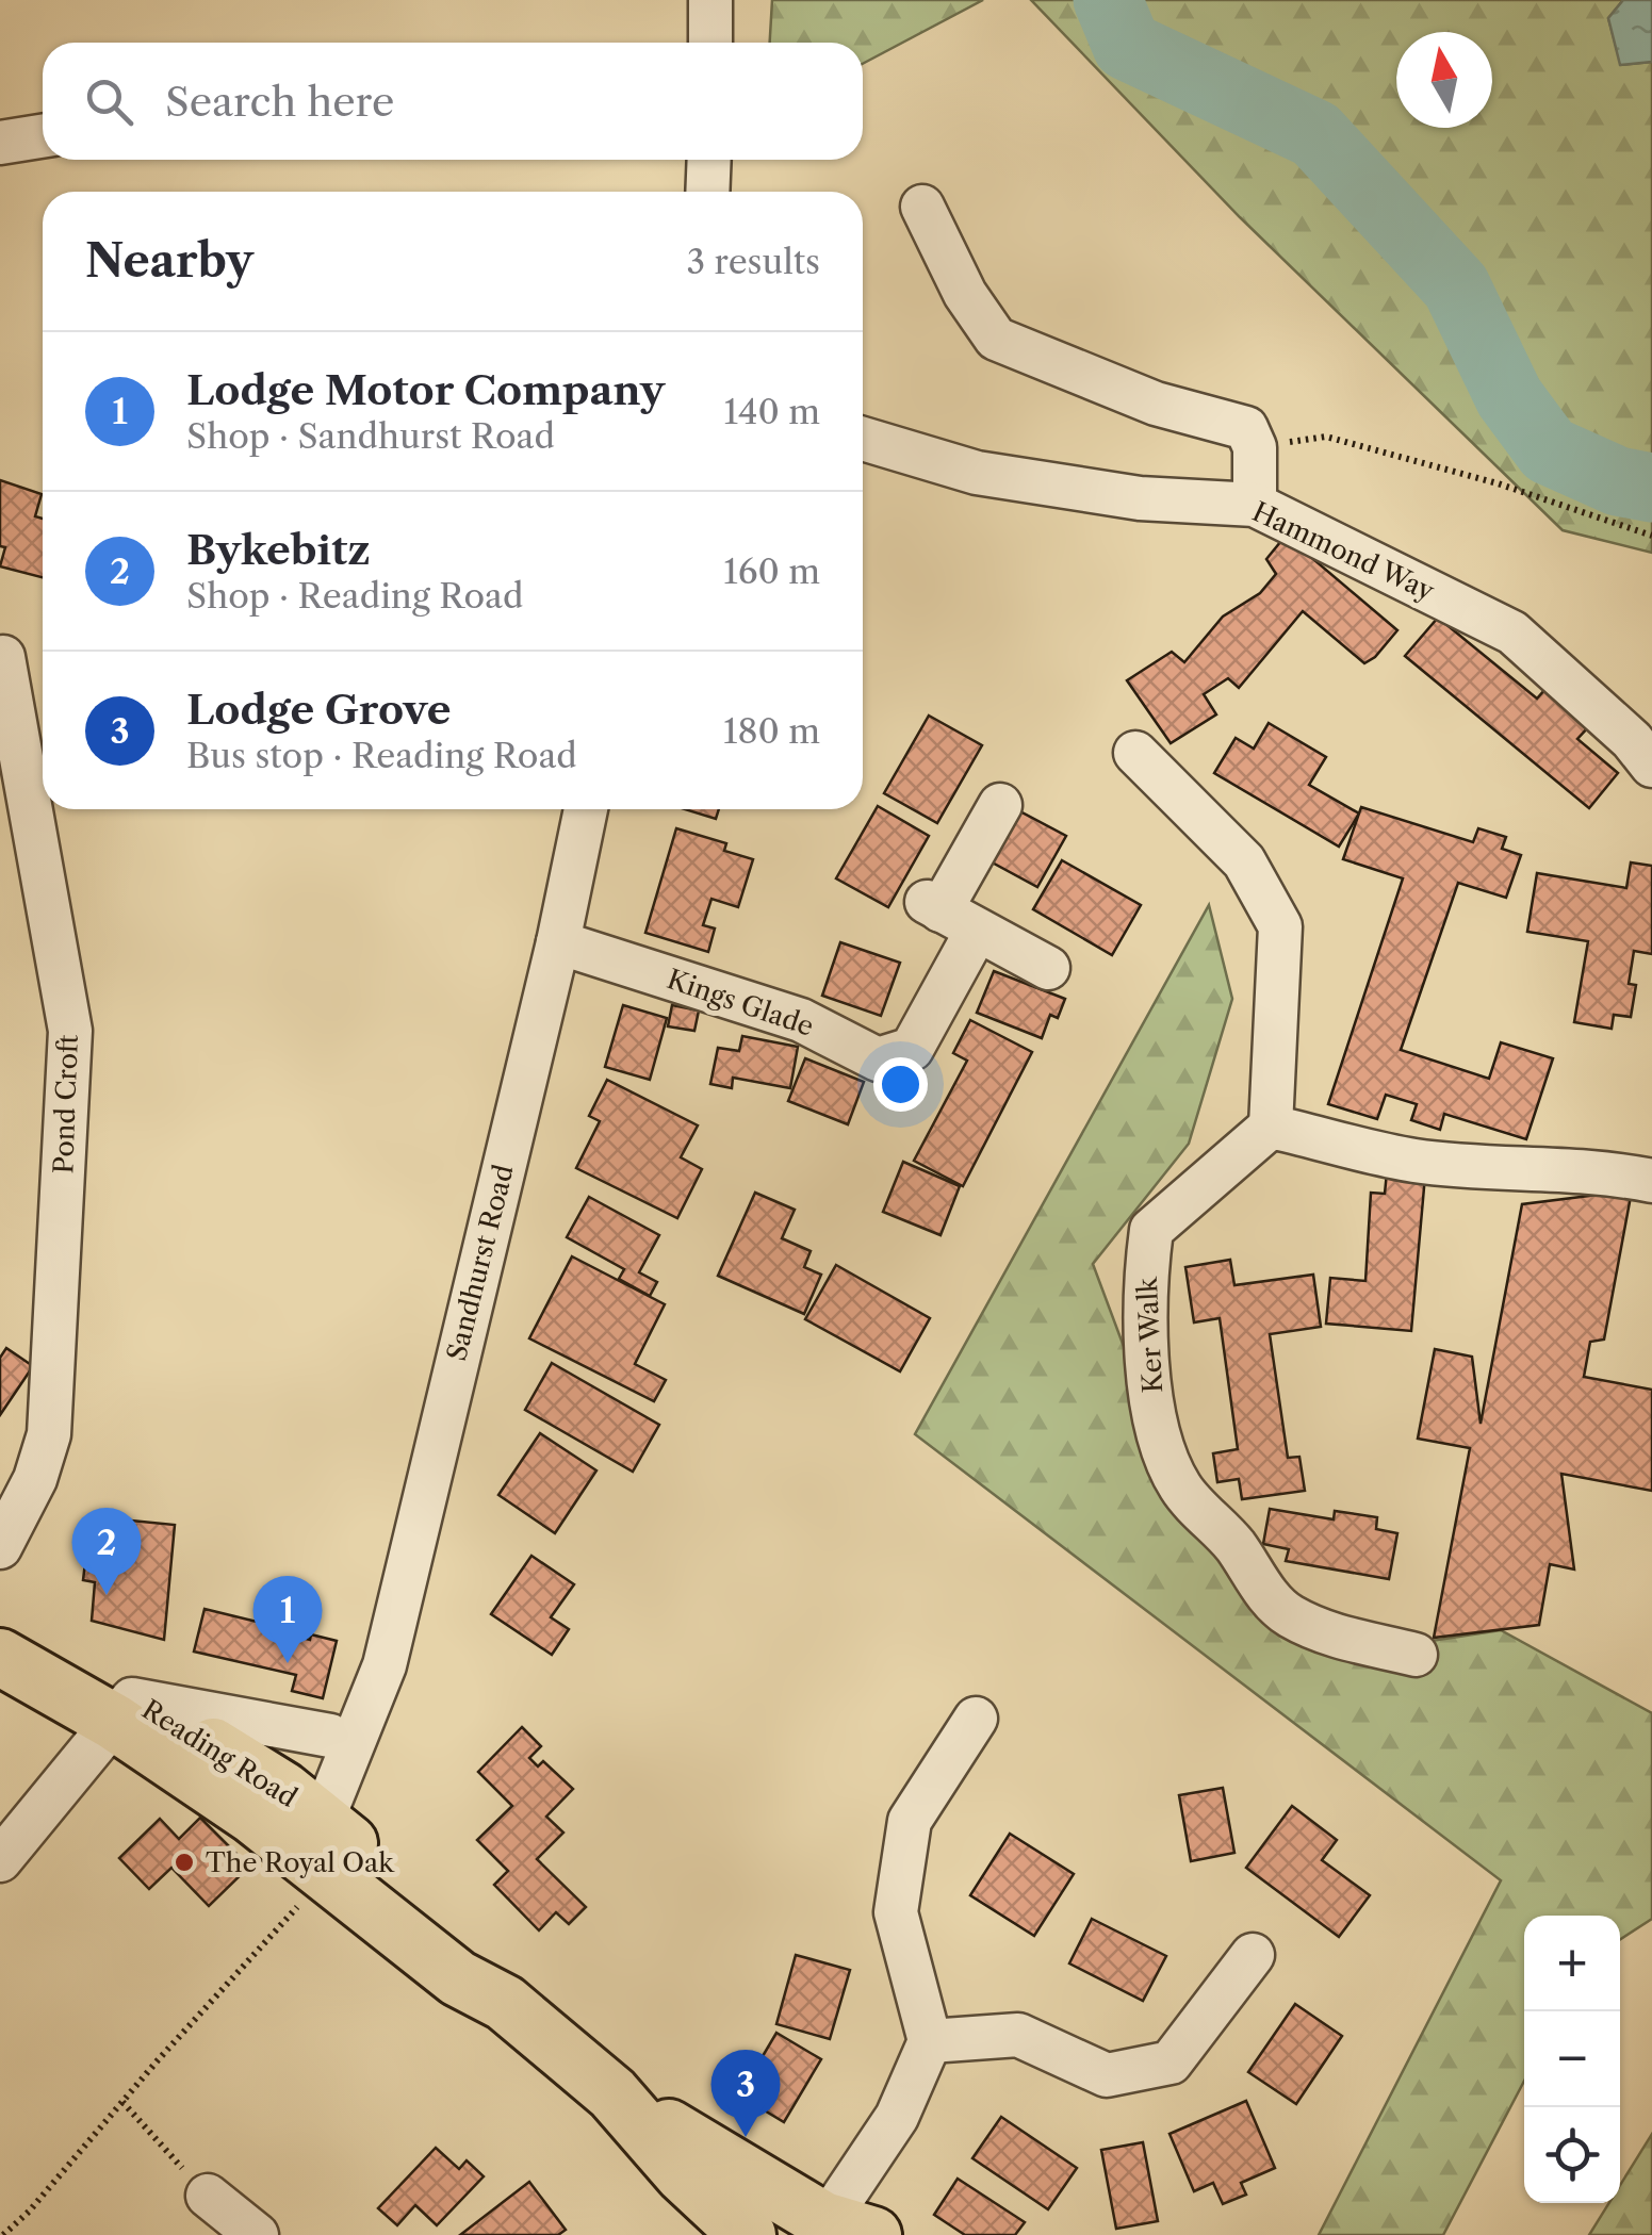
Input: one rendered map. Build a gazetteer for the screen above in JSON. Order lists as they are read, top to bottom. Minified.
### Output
{"streets":{"main road":["Reading Road"],"street":["Hammond Way","Kings Glade","Pond Croft","Sandhurst Road","Ker Walk"]},"crossings":[["Kings Glade","Sandhurst Road"],["Sandhurst Road","Reading Road"]],"places":["The Royal Oak"],"north":"top","page":{"search":"Search here","heading":["Nearby","3 results"],"list":[{"mark":"1","name":"Lodge Motor Company","note":"Shop · Sandhurst Road","value":"140 m"},{"mark":"2","name":"Bykebitz","note":"Shop · Reading Road","value":"160 m"},{"mark":"3","name":"Lodge Grove","note":"Bus stop · Reading Road","value":"180 m"}],"pins":["2","1","3"],"map_buttons":["+","−"]}}
